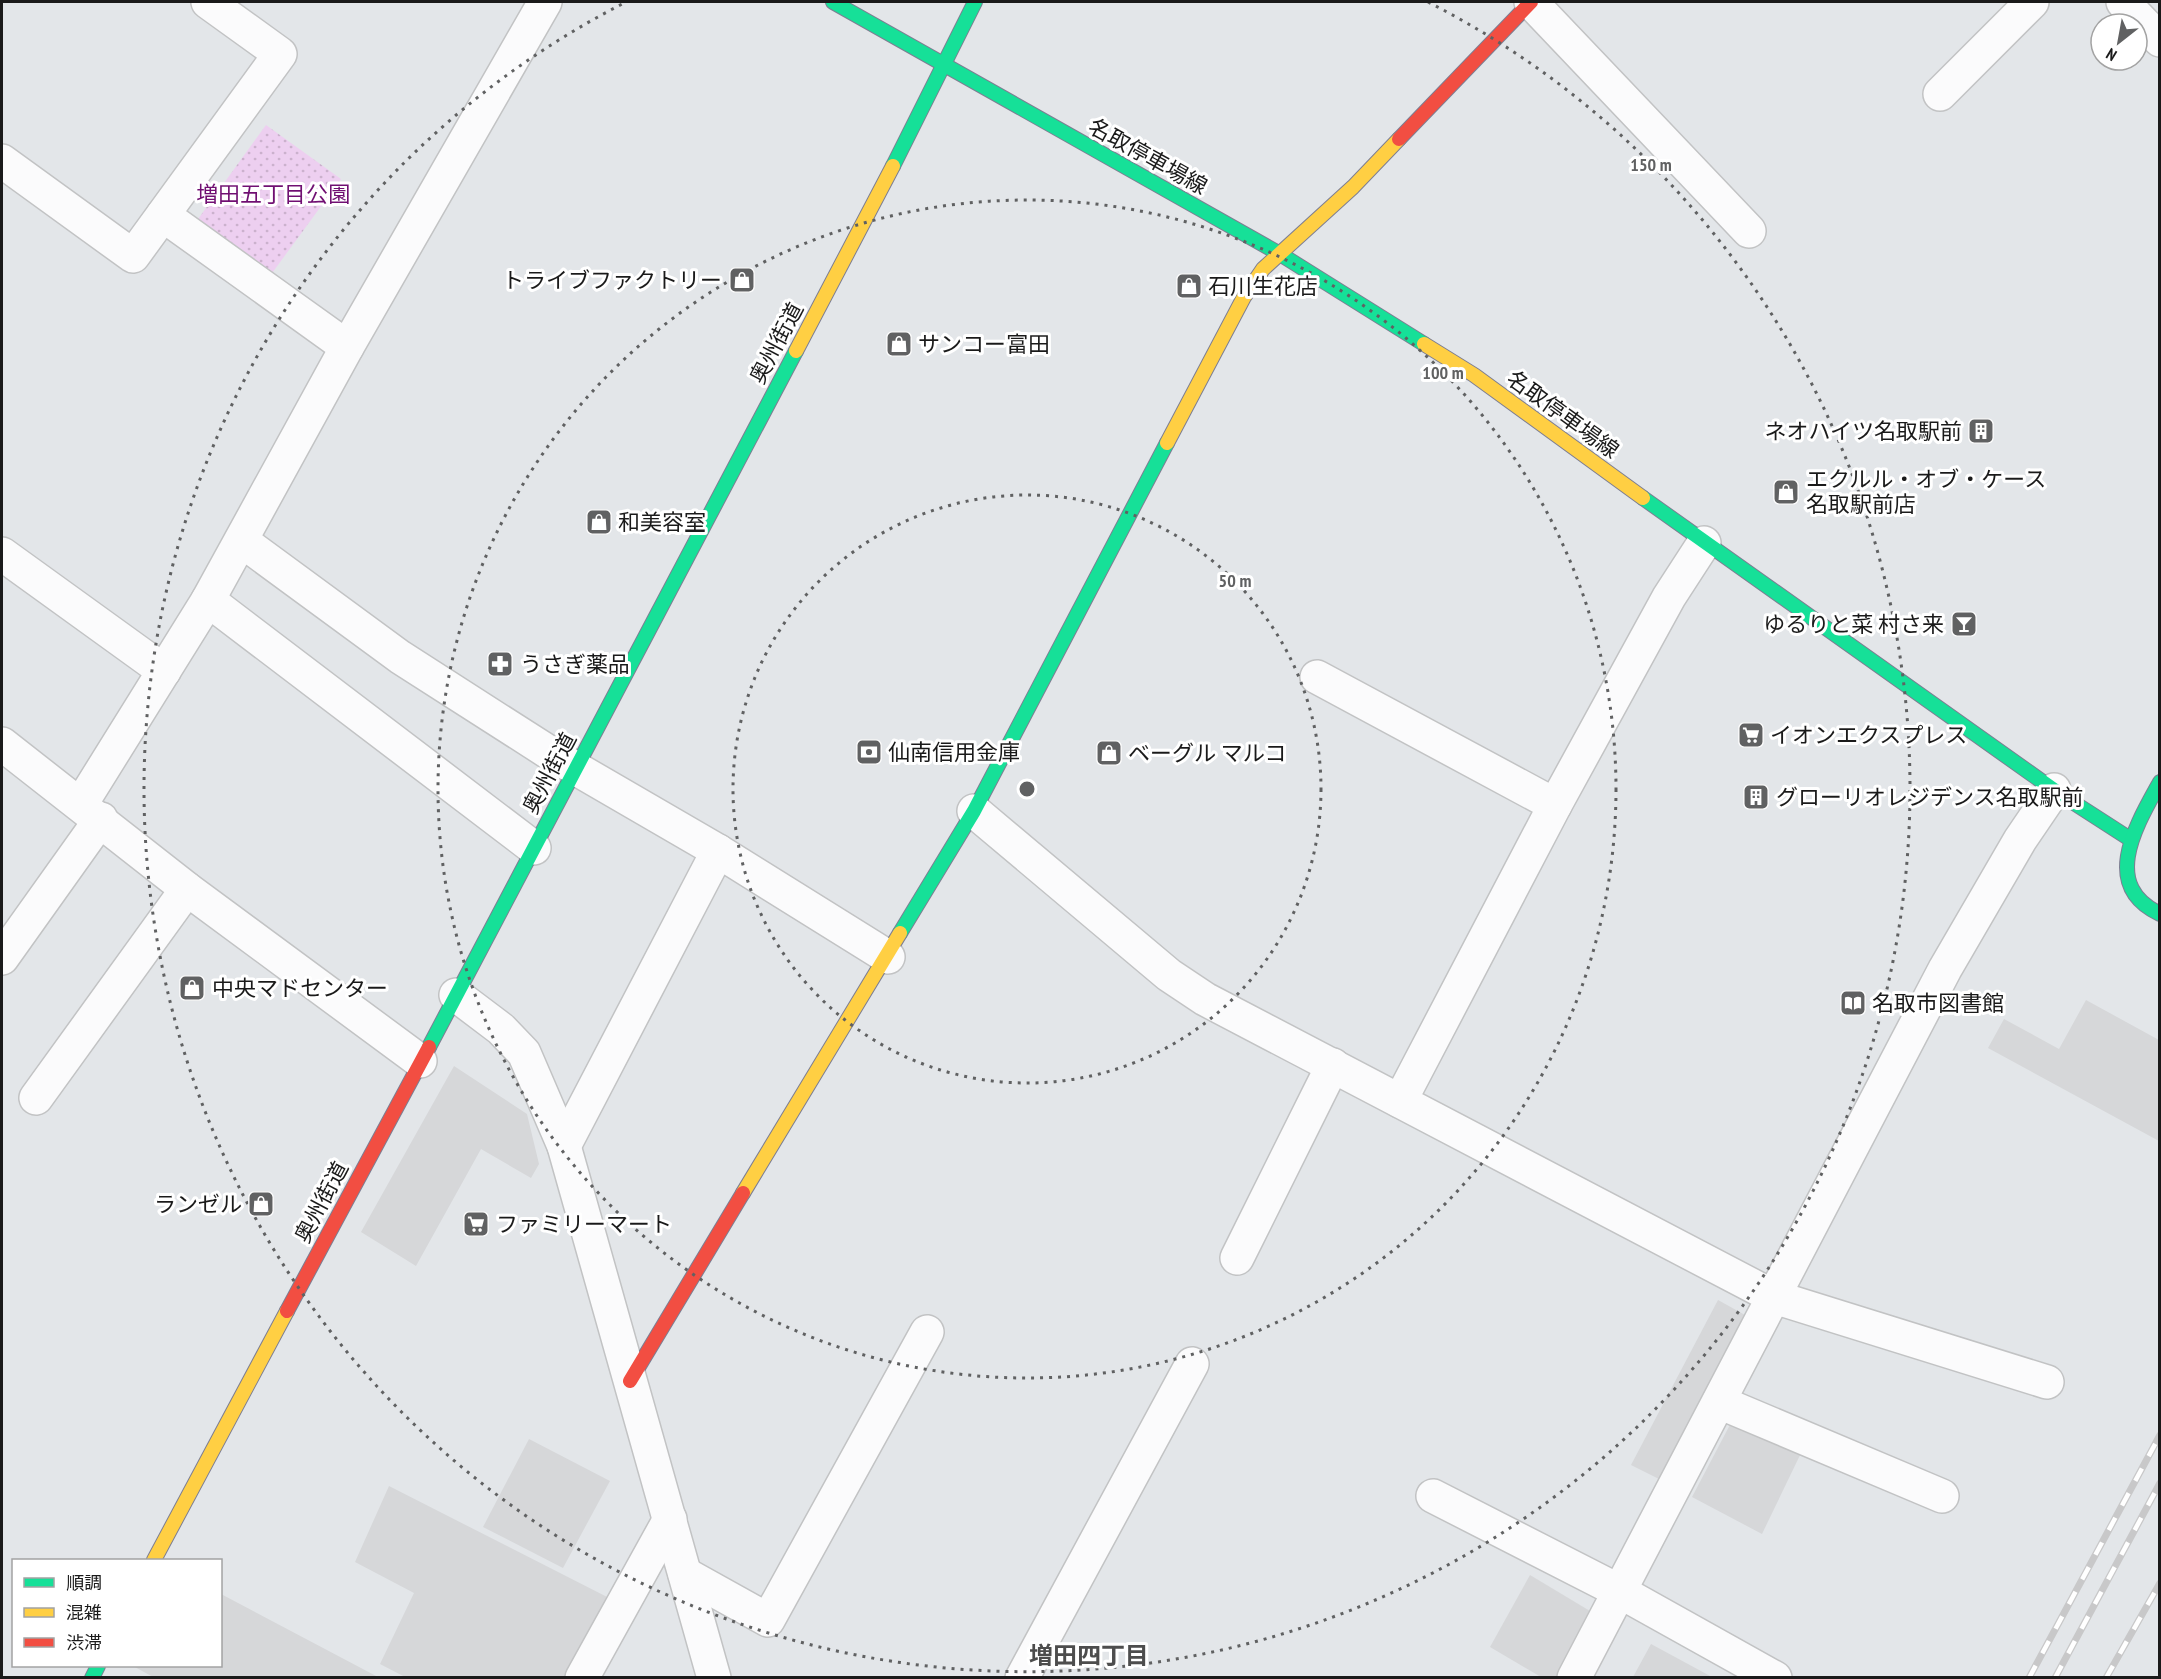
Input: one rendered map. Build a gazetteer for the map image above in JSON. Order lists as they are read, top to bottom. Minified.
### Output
{"streets":{"main road":["名取停車場線","奥州街道"]},"crossings":[["名取停車場線","奥州街道"]],"districts":["増田四丁目"],"parks":["増田五丁目公園"],"places":{"shop":["トライブファクトリー","石川生花店","サンコー富田","エクルル・オブ・ケース 名取駅前店","和美容室","ベーグル マルコ","中央マドセンター","ランゼル"],"building":["ネオハイツ名取駅前","グローリオレジデンス名取駅前"],"bar":["ゆるりと菜 村さ来"],"pharmacy":["うさぎ薬品"],"supermarket":["イオンエクスプレス","ファミリーマート"],"bank":["仙南信用金庫"],"library":["名取市図書館"]},"legend":["順調","混雑","渋滞"],"north":"bottom left","rings":["150 m","100 m","50 m"]}
